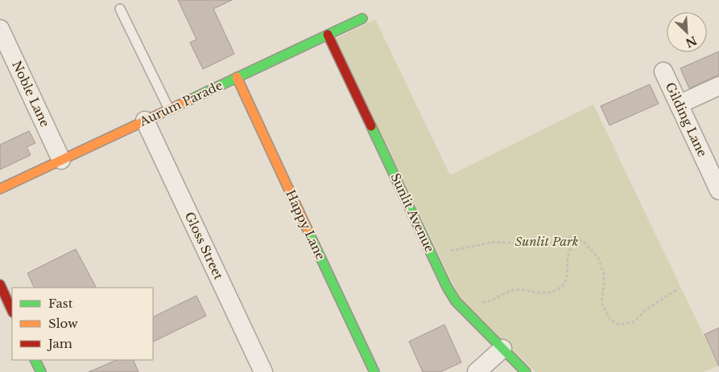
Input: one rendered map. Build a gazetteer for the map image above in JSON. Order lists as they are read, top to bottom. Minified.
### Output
{"streets":{"street":["Noble Lane","Aurum Parade","Gilding Lane","Sunlit Avenue","Happy Lane","Gloss Street"]},"crossings":[["Noble Lane","Aurum Parade"],["Aurum Parade","Sunlit Avenue"],["Aurum Parade","Happy Lane"],["Aurum Parade","Gloss Street"]],"parks":["Sunlit Park"],"legend":["Fast","Slow","Jam"],"north":"bottom right"}
